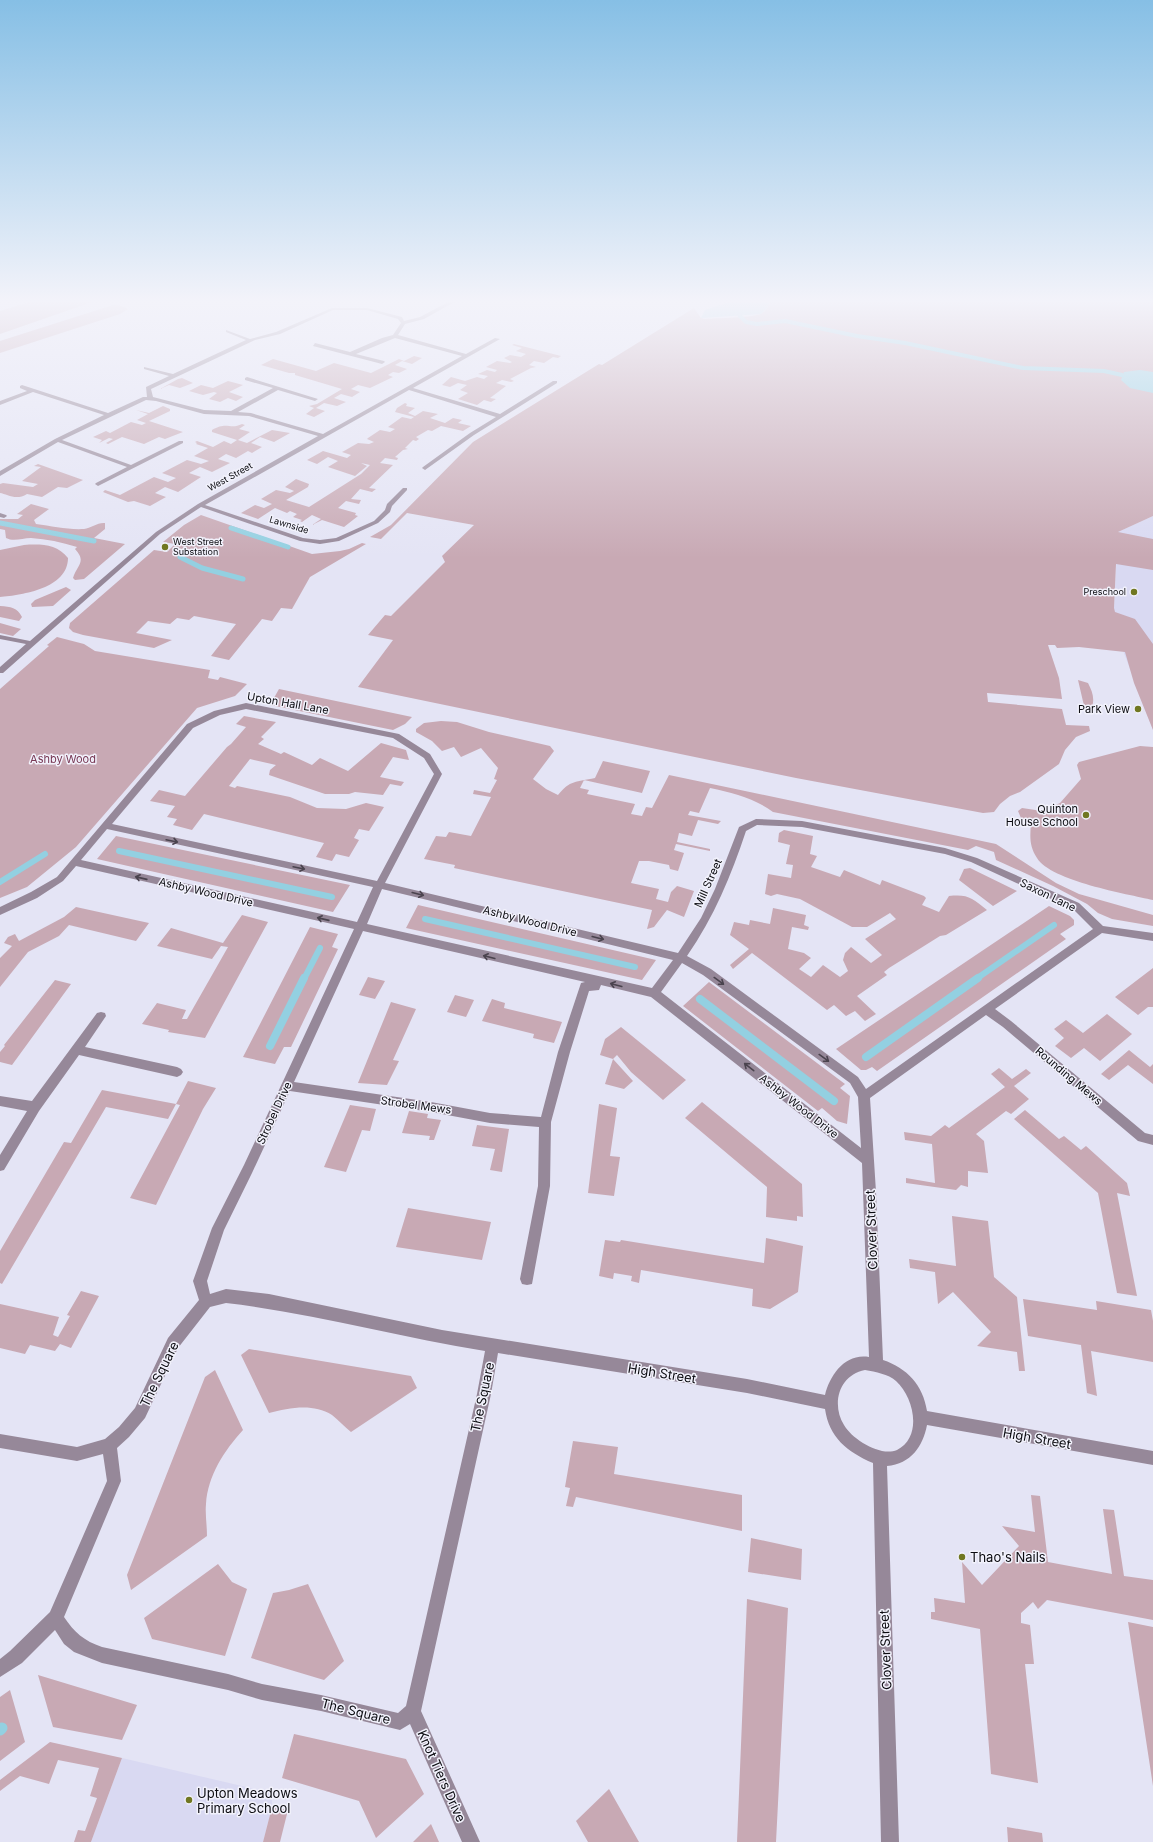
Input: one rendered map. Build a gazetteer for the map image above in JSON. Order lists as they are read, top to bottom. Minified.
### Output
{"streets":{"street":["West Street","Lawnside","Upton Hall Lane","Mill Street","Ashby Wood Drive","Saxon Lane","Rounding Mews","Strobel Mews","Strobel Drive","Clover Street","High Street","The Square","Knot Tiers Drive"]},"crossings":[["West Street","Lawnside"],["Upton Hall Lane","Ashby Wood Drive"],["Mill Street","Ashby Wood Drive"],["Mill Street","Saxon Lane"],["Ashby Wood Drive","Strobel Drive"],["Ashby Wood Drive","Clover Street"],["Strobel Mews","Strobel Drive"],["Strobel Drive","The Square"],["Clover Street","High Street"],["High Street","The Square"],["The Square","Knot Tiers Drive"]],"parks":["Ashby Wood"],"places":["West Street Substation","Preschool","Park View","Quinton House School","Thao's Nails","Upton Meadows Primary School"]}
